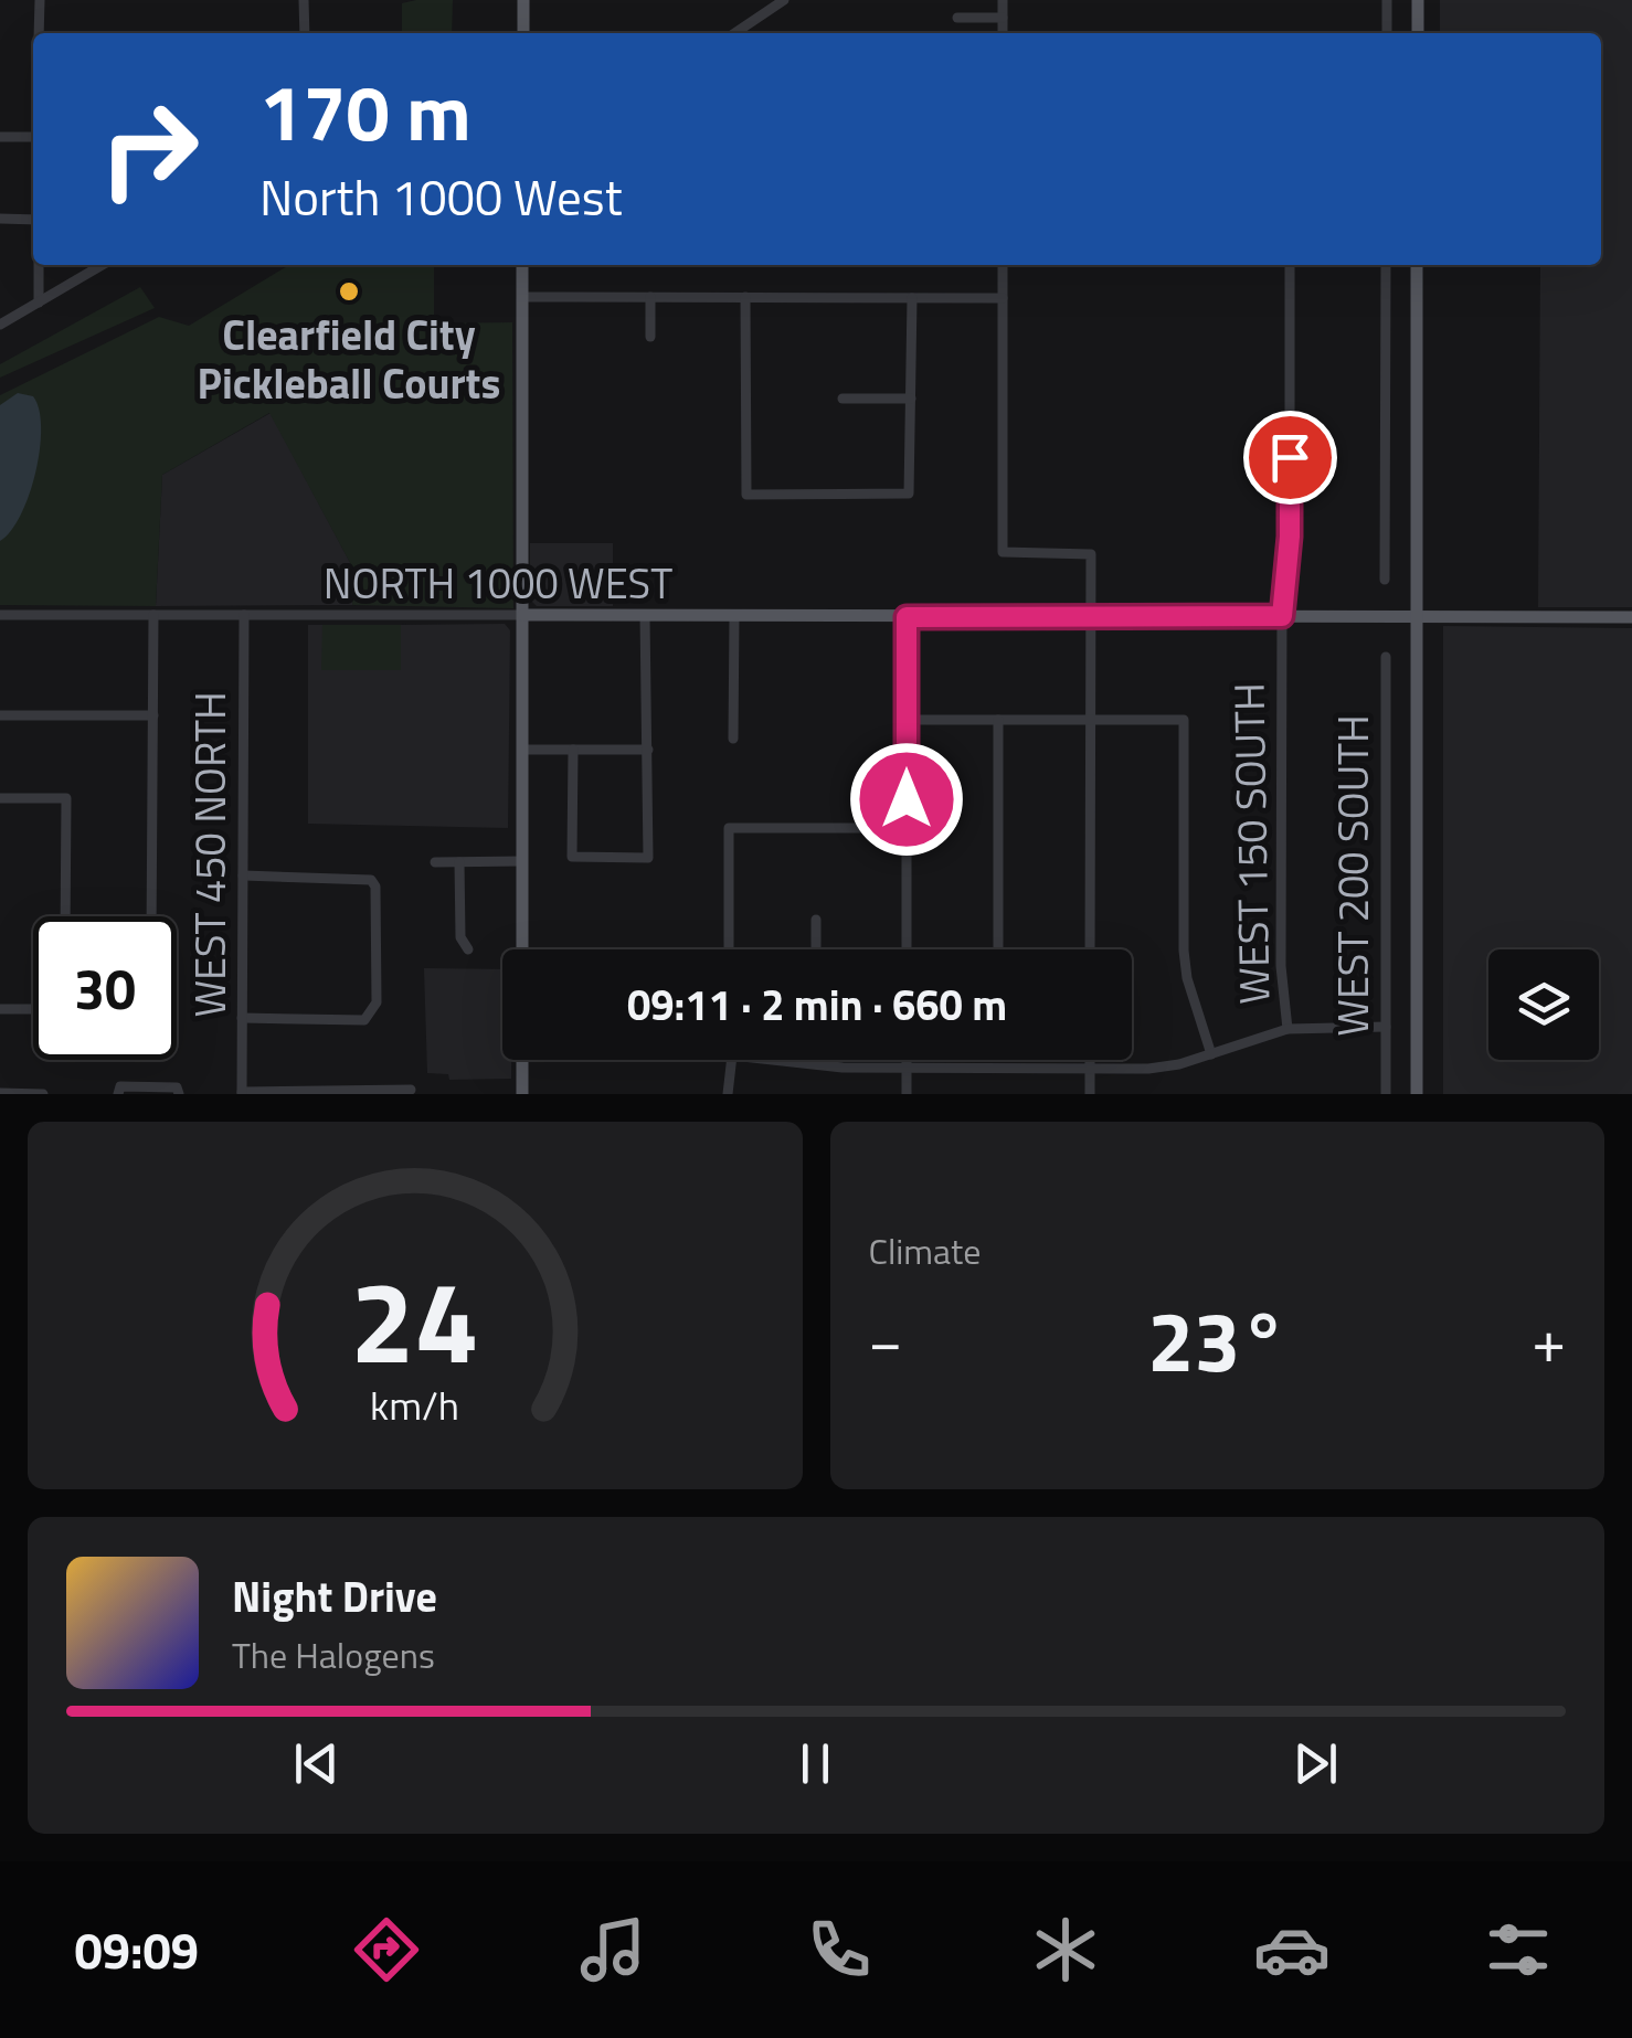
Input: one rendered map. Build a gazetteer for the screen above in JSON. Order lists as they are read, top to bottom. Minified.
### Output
{"streets":{"main road":["NORTH 1000 WEST"],"street":["WEST 150 SOUTH","WEST 450 NORTH","WEST 200 SOUTH"]},"crossings":[["NORTH 1000 WEST","WEST 150 SOUTH"],["NORTH 1000 WEST","WEST 450 NORTH"]],"places":["Clearfield City Pickleball Courts"],"page":{"turn":["170 m","North 1000 West"],"limit":"30","trip":"09:11 · 2 min · 660 m","tile":"Climate","heat":["−","23°","+"],"song":["Night Drive","The Halogens"],"tabs":"09:09","gauge":["24","km/h"]}}
